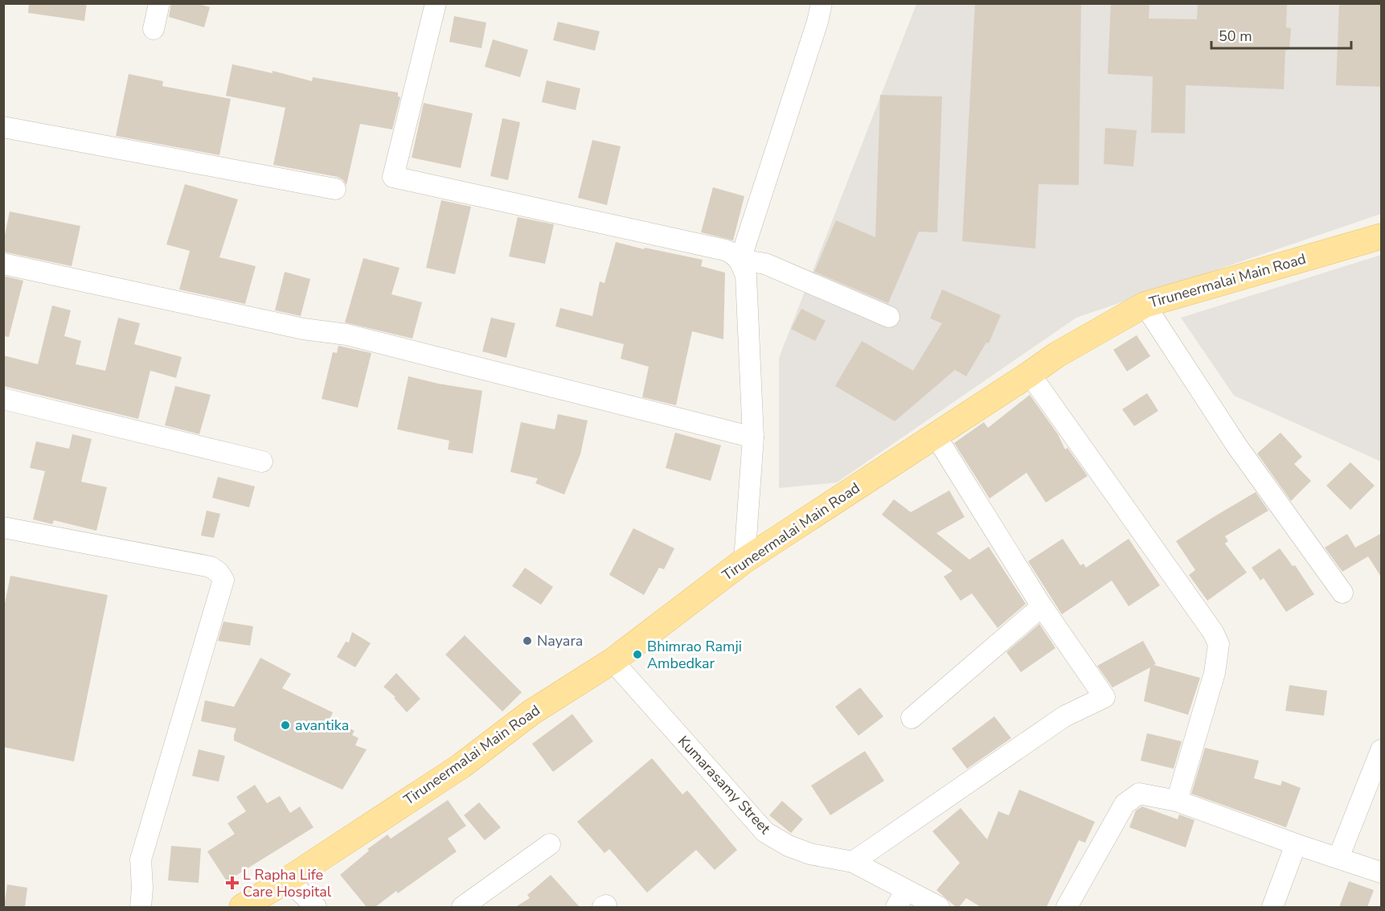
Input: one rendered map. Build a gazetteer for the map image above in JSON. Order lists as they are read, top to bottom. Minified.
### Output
{"streets":{"main road":["Tiruneermalai Main Road"],"street":["Kumarasamy Street"]},"crossings":[["Tiruneermalai Main Road","Kumarasamy Street"]],"places":{"other":["Nayara","Bhimrao Ramji Ambedkar","avantika"],"health":["L Rapha Life Care Hospital"]},"scale_bar":"50 m"}
